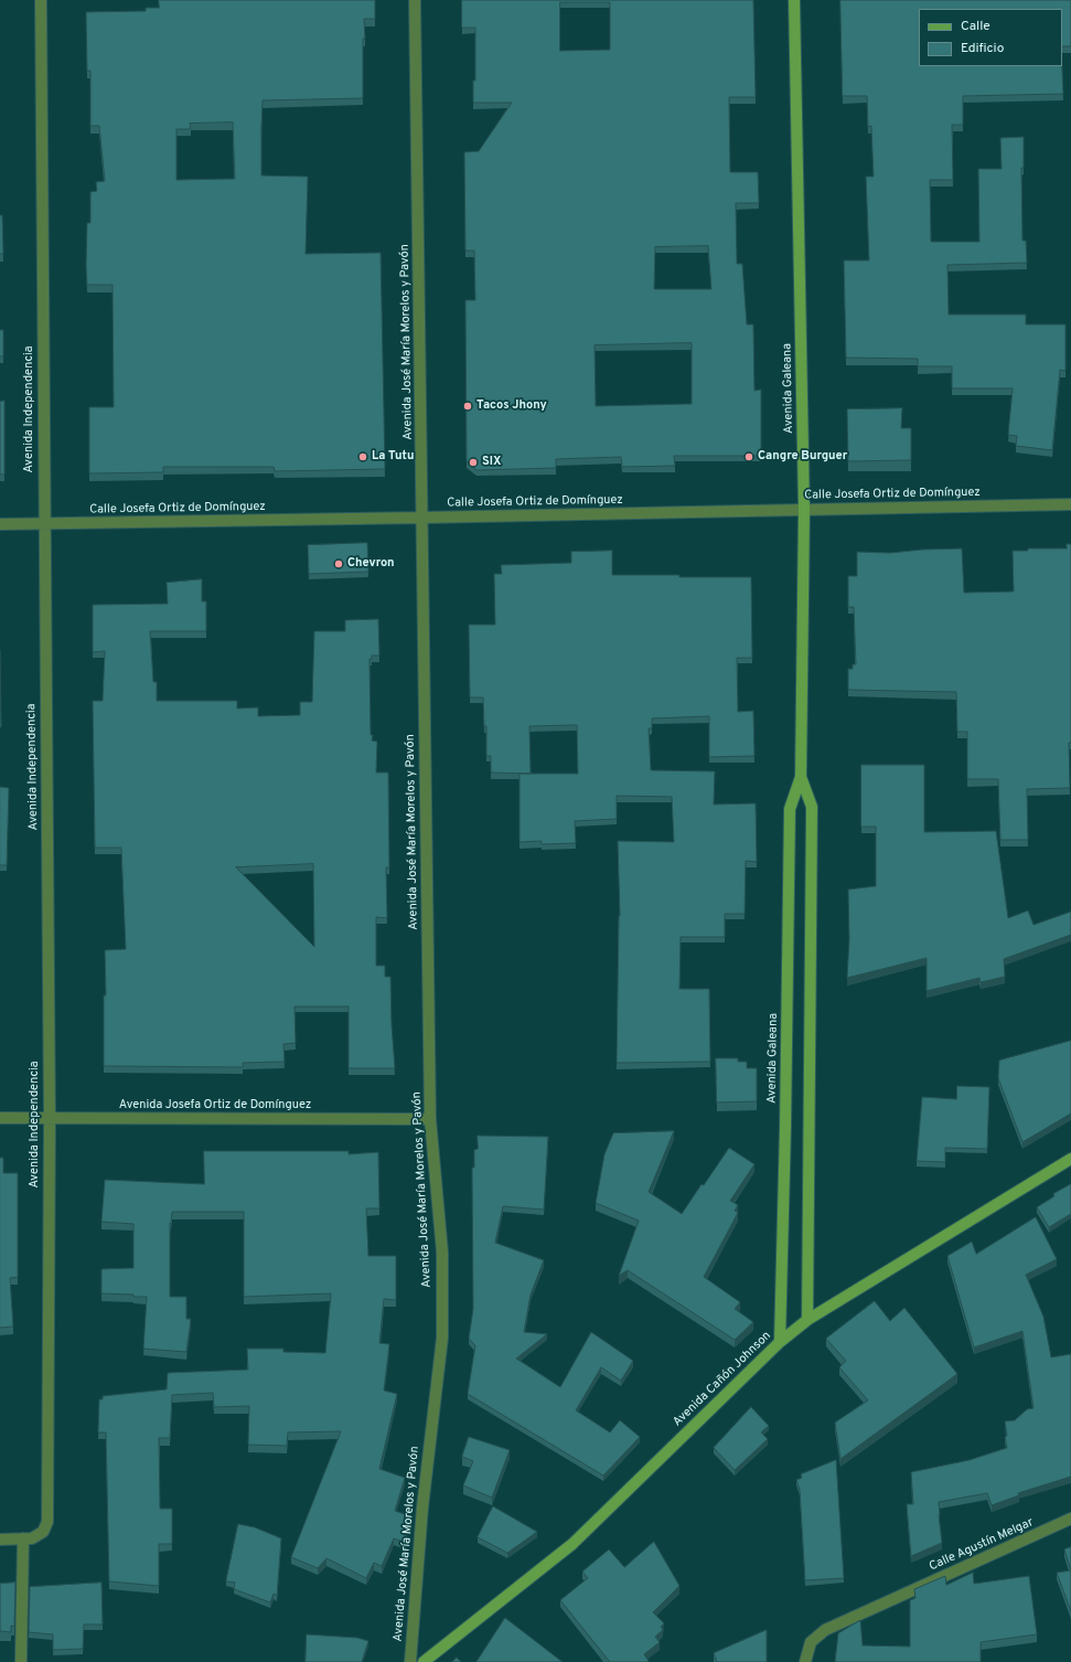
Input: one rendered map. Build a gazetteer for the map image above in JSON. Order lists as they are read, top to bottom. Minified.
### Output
{"streets":{"street":["Avenida José María Morelos y Pavón","Avenida Galeana","Avenida Independencia","Calle Josefa Ortiz de Domínguez","Avenida Josefa Ortiz de Domínguez","Avenida Cañón Johnson","Calle Agustín Melgar"]},"crossings":[["Avenida José María Morelos y Pavón","Calle Josefa Ortiz de Domínguez"],["Avenida José María Morelos y Pavón","Avenida Josefa Ortiz de Domínguez"],["Avenida Galeana","Calle Josefa Ortiz de Domínguez"],["Avenida Galeana","Avenida Cañón Johnson"],["Avenida Independencia","Calle Josefa Ortiz de Domínguez"],["Avenida Independencia","Avenida Josefa Ortiz de Domínguez"]],"places":["Tacos Jhony","La Tutu","Cangre Burguer","SIX","Chevron"],"legend":["Calle","Edificio"]}
